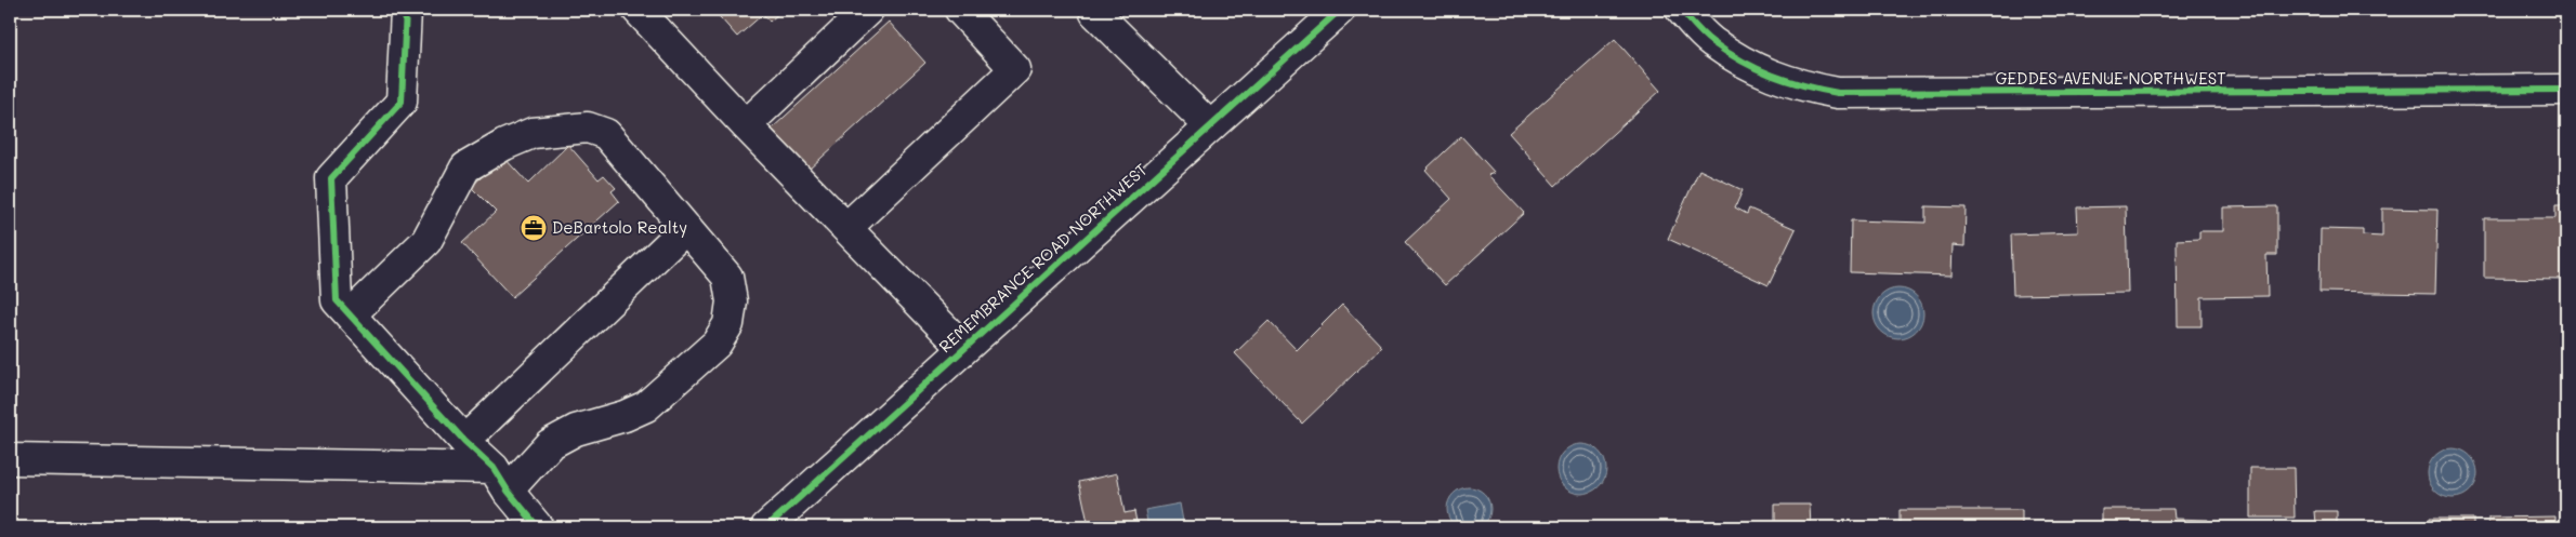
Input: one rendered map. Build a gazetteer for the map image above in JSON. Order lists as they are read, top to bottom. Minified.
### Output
{"streets":{"street":["GEDDES AVENUE NORTHWEST","REMEMBRANCE ROAD NORTHWEST"]},"places":{"office":["DeBartolo Realty"]}}
